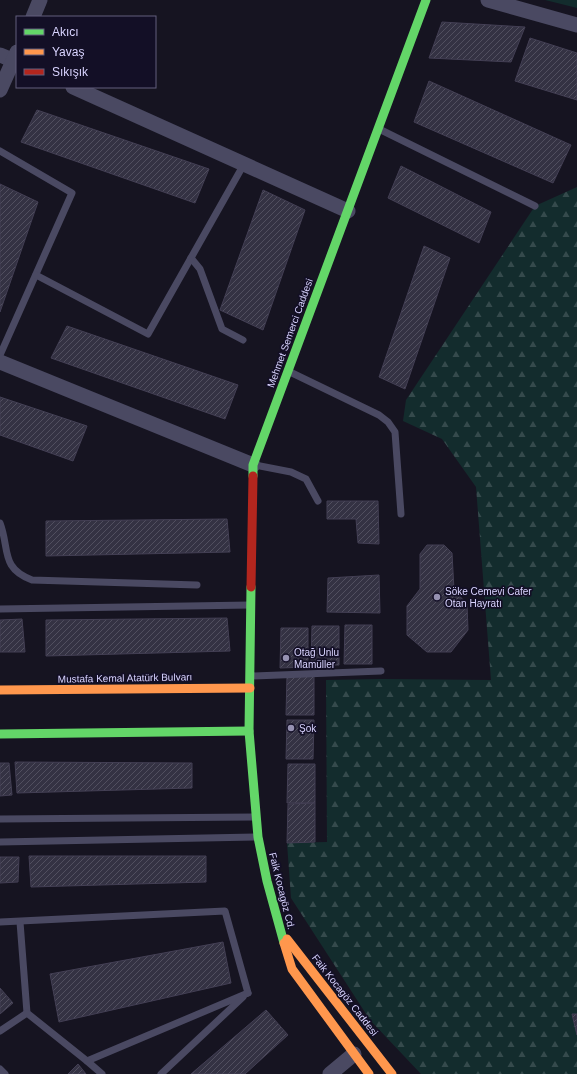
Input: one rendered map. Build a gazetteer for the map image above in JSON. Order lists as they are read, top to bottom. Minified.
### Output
{"streets":{"street":["Mehmet Semerci Caddesi","Mustafa Kemal Atatürk Bulvarı","Faik Kocagöz Cd.","Faik Kocagöz Caddesi"]},"crossings":[["Mehmet Semerci Caddesi","Mustafa Kemal Atatürk Bulvarı"],["Mehmet Semerci Caddesi","Faik Kocagöz Cd."],["Mustafa Kemal Atatürk Bulvarı","Faik Kocagöz Cd."],["Faik Kocagöz Cd.","Faik Kocagöz Caddesi"]],"places":["Söke Cemevi Cafer Otan Hayratı","Otağ Unlu Mamüller","Şok"],"legend":["Akıcı","Yavaş","Sıkışık"]}
